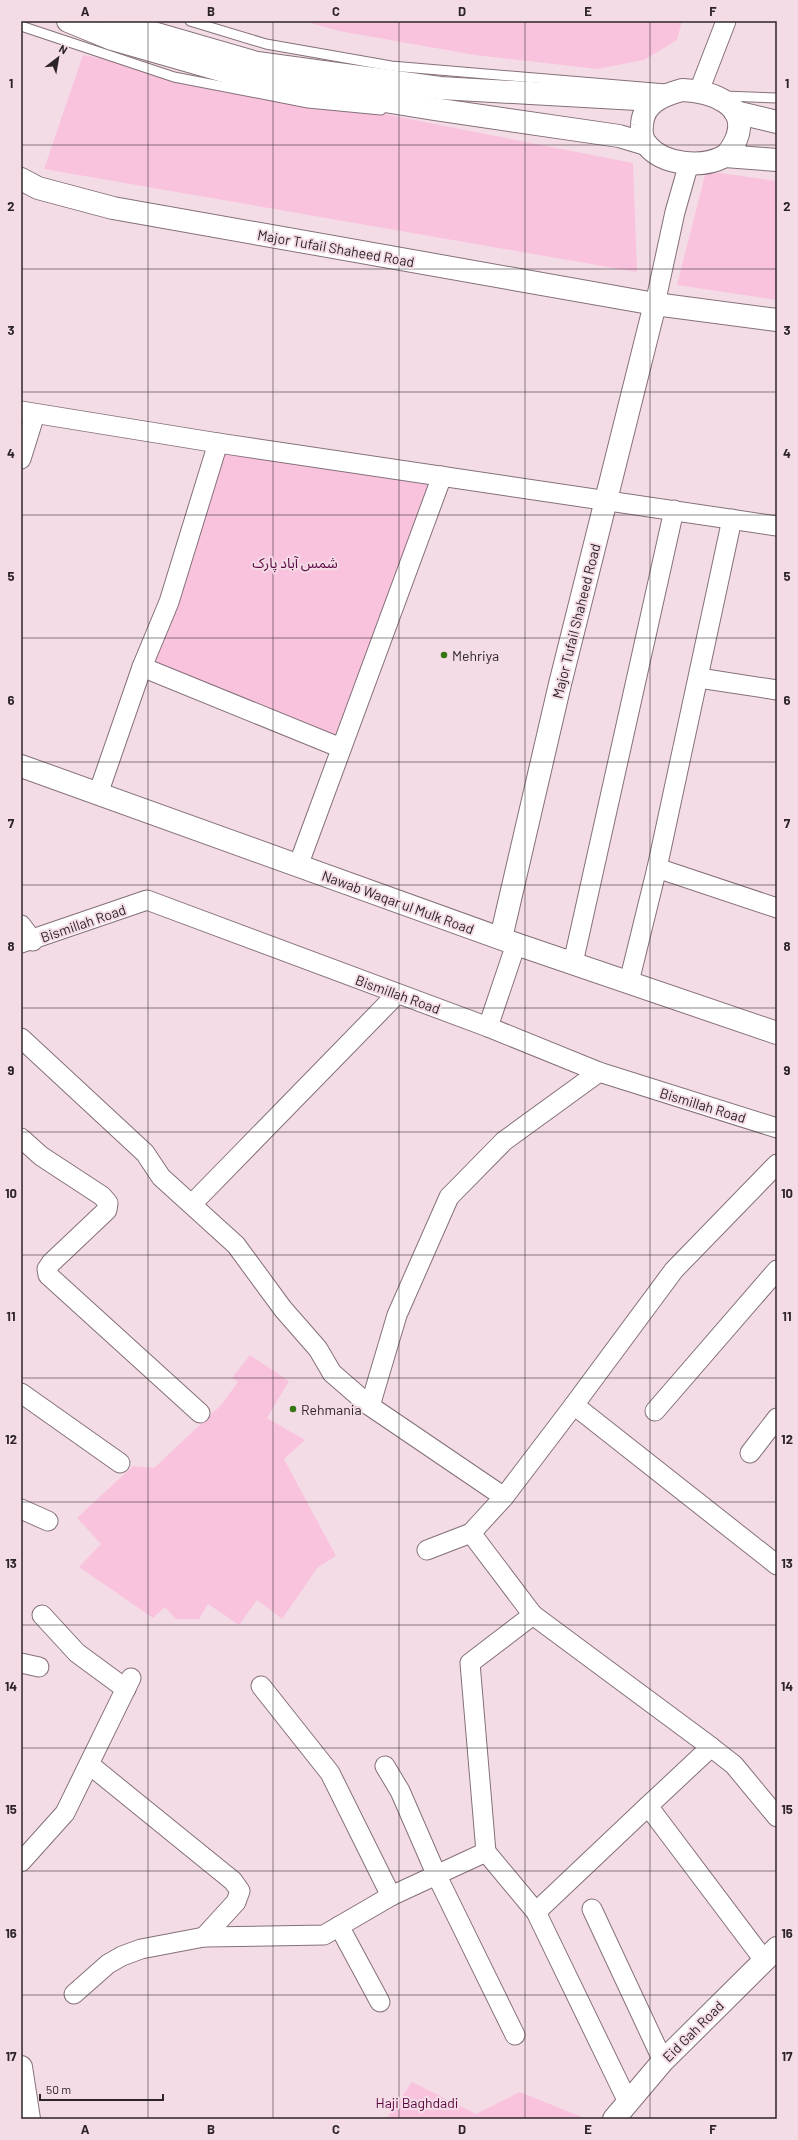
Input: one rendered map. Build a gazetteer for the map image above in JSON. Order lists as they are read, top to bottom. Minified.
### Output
{"streets":{"street":["Major Tufail Shaheed Road","Nawab Waqar ul Mulk Road","Bismillah Road","Eid Gah Road"]},"crossings":[["Major Tufail Shaheed Road","Nawab Waqar ul Mulk Road"]],"parks":["شمس آباد پارک","Haji Baghdadi"],"places":["Mehriya","Rehmania"],"scale_bar":"50 m","north":"top right","grid":{"columns":["A","B","C","D","E","F"],"rows":["1","2","3","4","5","6","7","8","9","10","11","12","13","14","15","16","17"]}}
